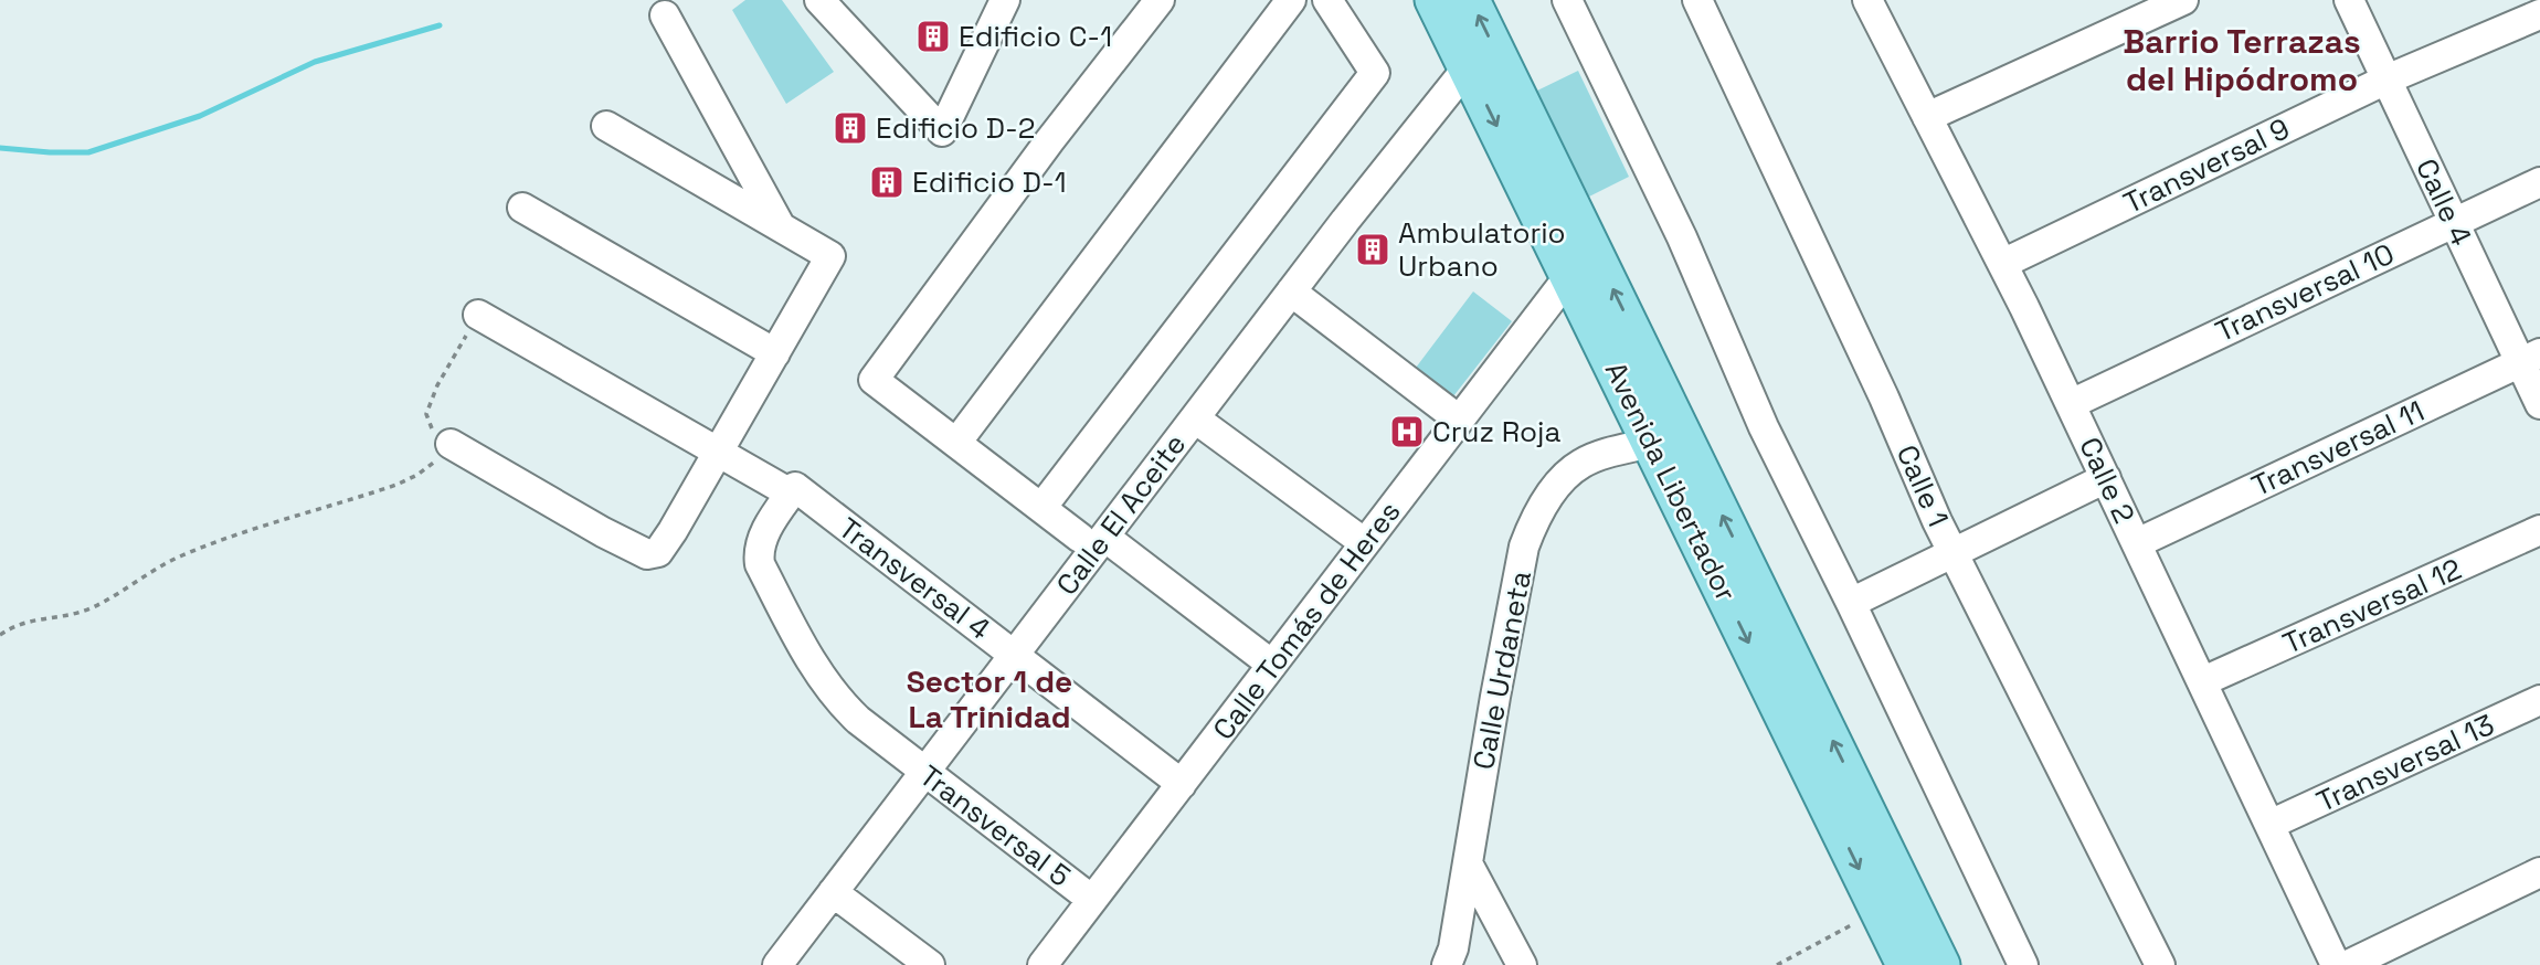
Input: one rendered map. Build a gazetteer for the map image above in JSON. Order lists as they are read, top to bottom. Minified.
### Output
{"streets":{"main road":["Avenida Libertador"],"street":["Transversal 9","Calle 4","Transversal 10","Transversal 11","Calle 2","Calle 1","Calle El Aceite","Transversal 4","Transversal 12","Calle Tomás de Heres","Calle Urdaneta","Transversal 13","Transversal 5"]},"crossings":[["Transversal 9","Calle 4"],["Transversal 9","Calle 2"],["Calle 4","Transversal 10"],["Calle 4","Transversal 11"],["Transversal 10","Calle 2"],["Transversal 11","Calle 2"],["Calle 2","Transversal 12"],["Calle 2","Transversal 13"],["Avenida Libertador","Calle El Aceite"],["Avenida Libertador","Calle Tomás de Heres"],["Avenida Libertador","Calle Urdaneta"],["Calle El Aceite","Transversal 4"],["Calle El Aceite","Transversal 5"],["Transversal 4","Calle Tomás de Heres"],["Transversal 4","Transversal 5"],["Calle Tomás de Heres","Transversal 5"]],"districts":["Barrio Terrazas del Hipódromo","Sector 1 de La Trinidad"],"places":{"building":["Edificio C-1","Edificio D-2","Edificio D-1","Ambulatorio Urbano"],"hospital":["Cruz Roja"]}}
